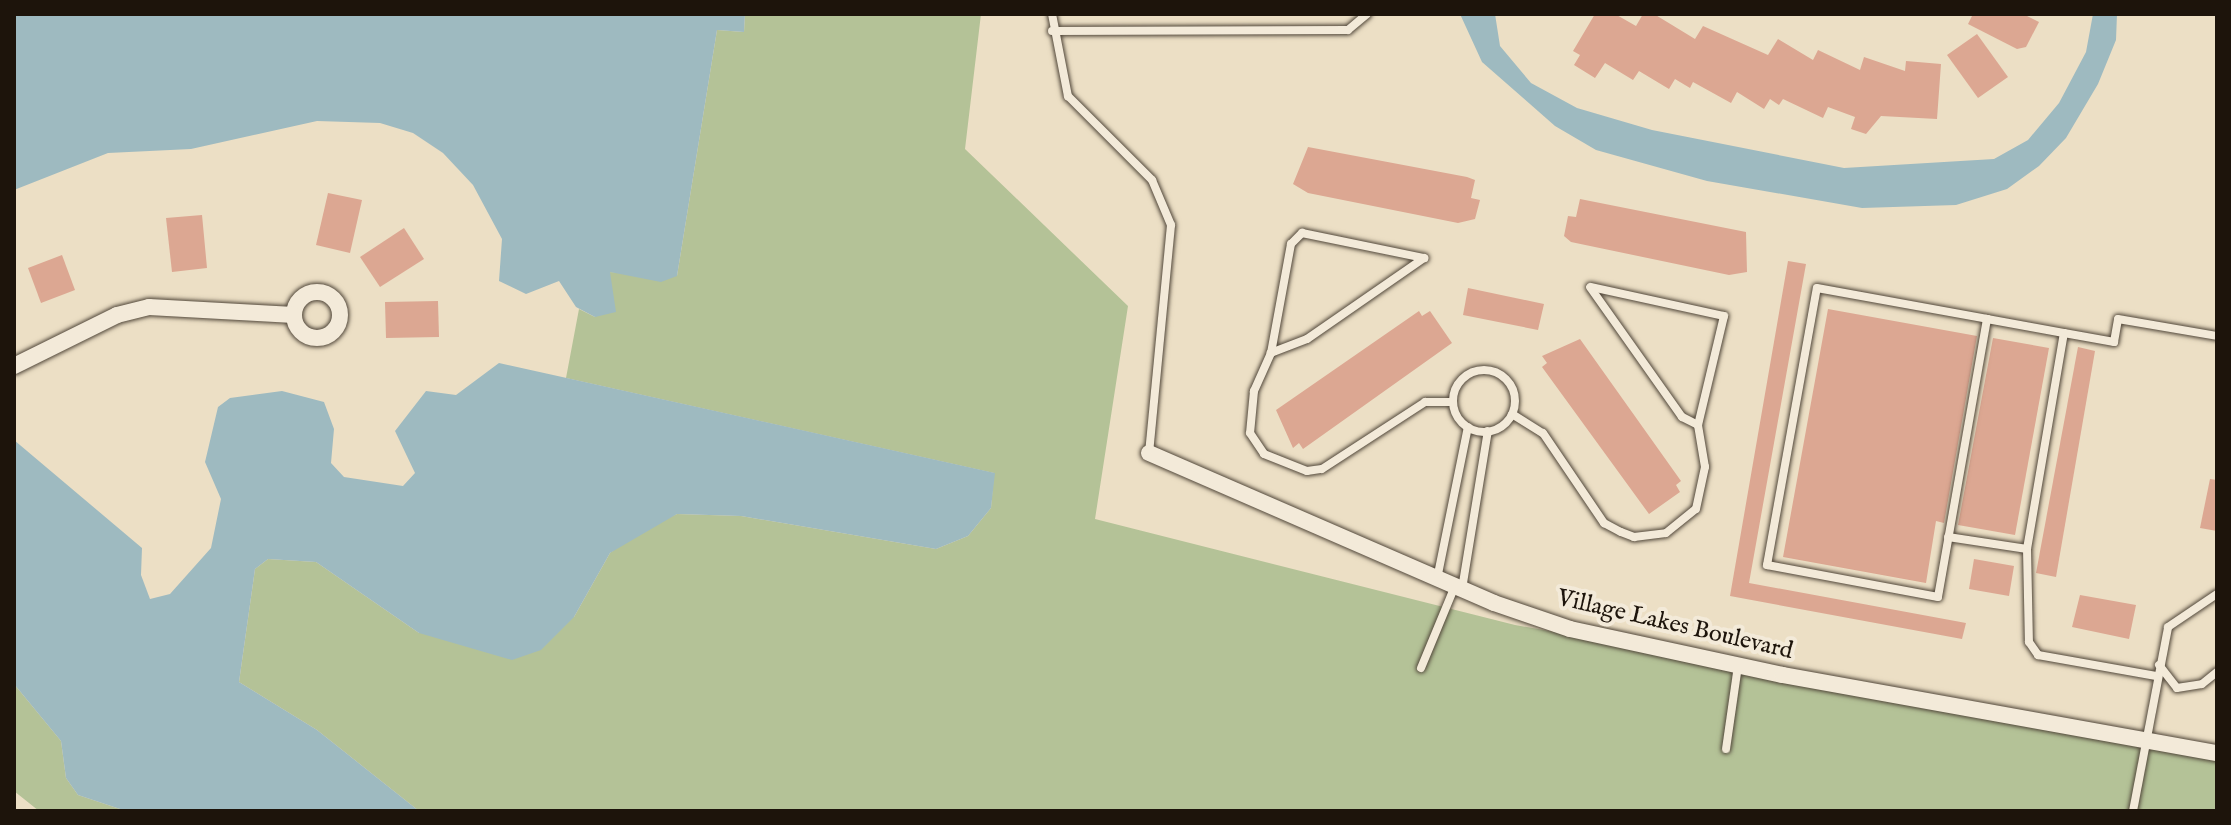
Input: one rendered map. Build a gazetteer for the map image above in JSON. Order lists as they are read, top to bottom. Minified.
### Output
{"streets":{"street":["Village Lakes Boulevard"]}}
